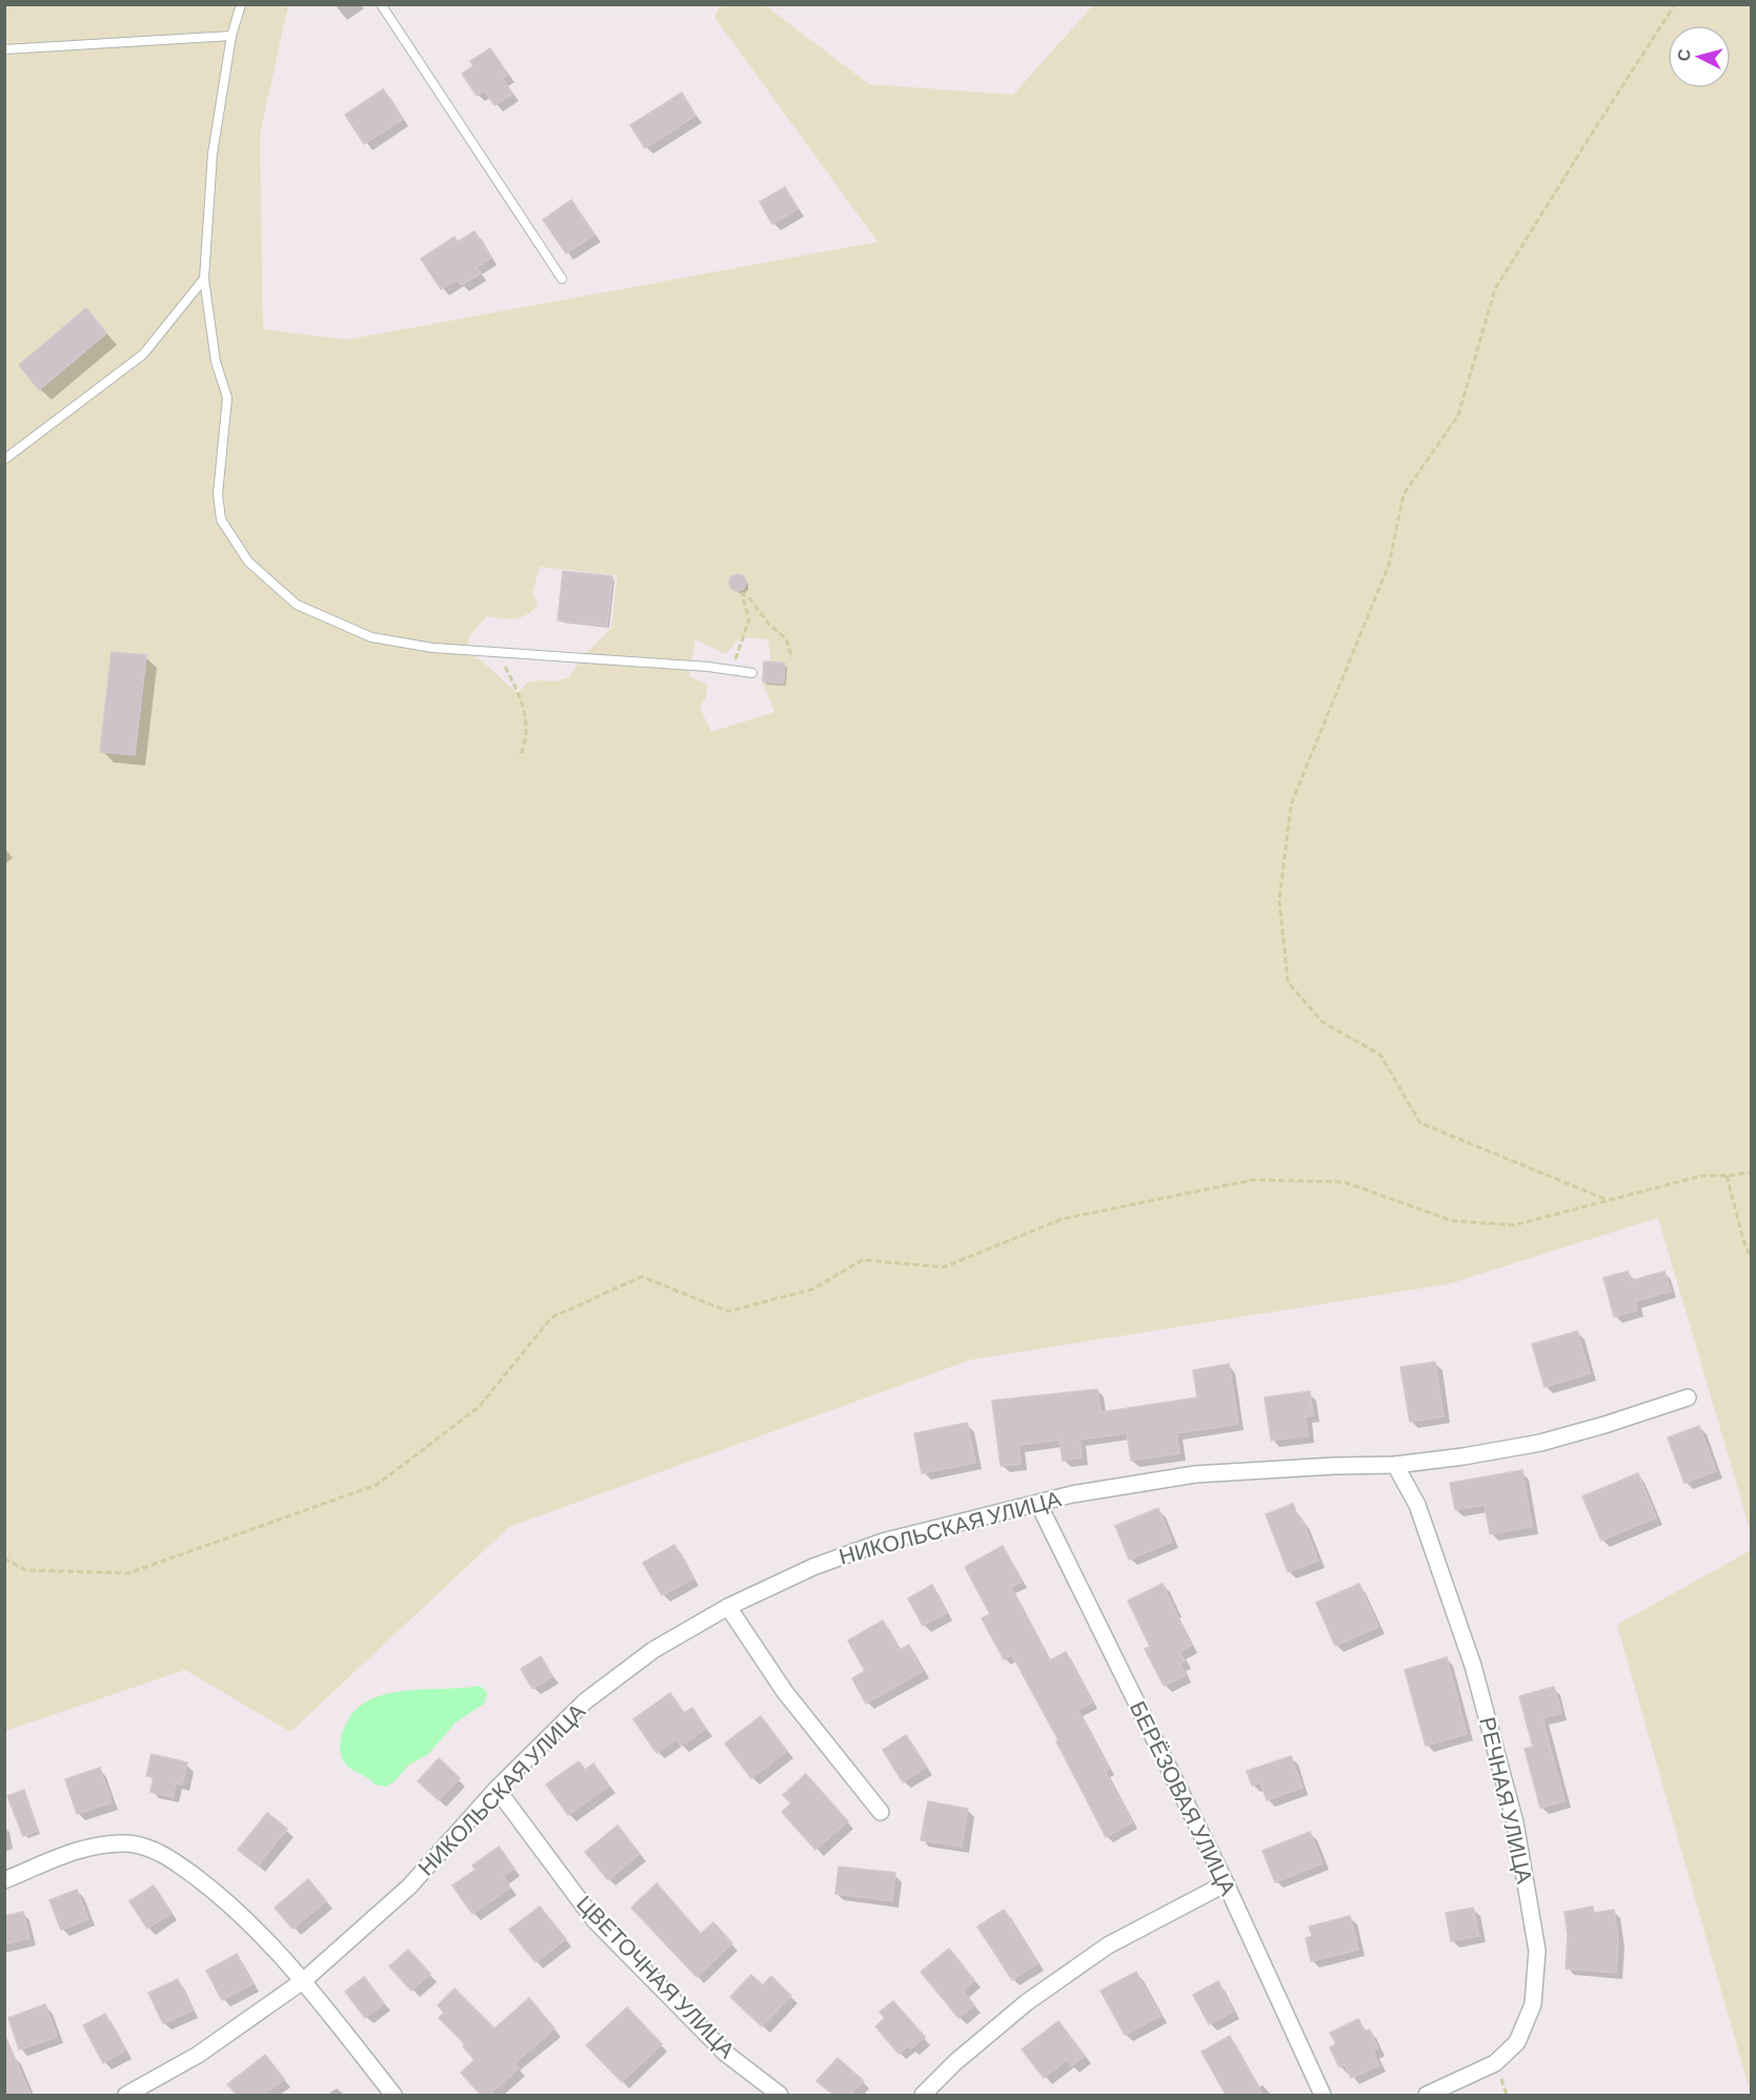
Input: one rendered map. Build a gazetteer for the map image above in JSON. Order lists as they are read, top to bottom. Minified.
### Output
{"streets":{"street":["НИКОЛЬСКАЯ УЛИЦА","БЕРЁЗОВАЯ УЛИЦА","РЕЧНАЯ УЛИЦА","ЦВЕТОЧНАЯ УЛИЦА"]},"crossings":[["НИКОЛЬСКАЯ УЛИЦА","БЕРЁЗОВАЯ УЛИЦА"],["НИКОЛЬСКАЯ УЛИЦА","РЕЧНАЯ УЛИЦА"],["НИКОЛЬСКАЯ УЛИЦА","ЦВЕТОЧНАЯ УЛИЦА"]],"north":"left"}
